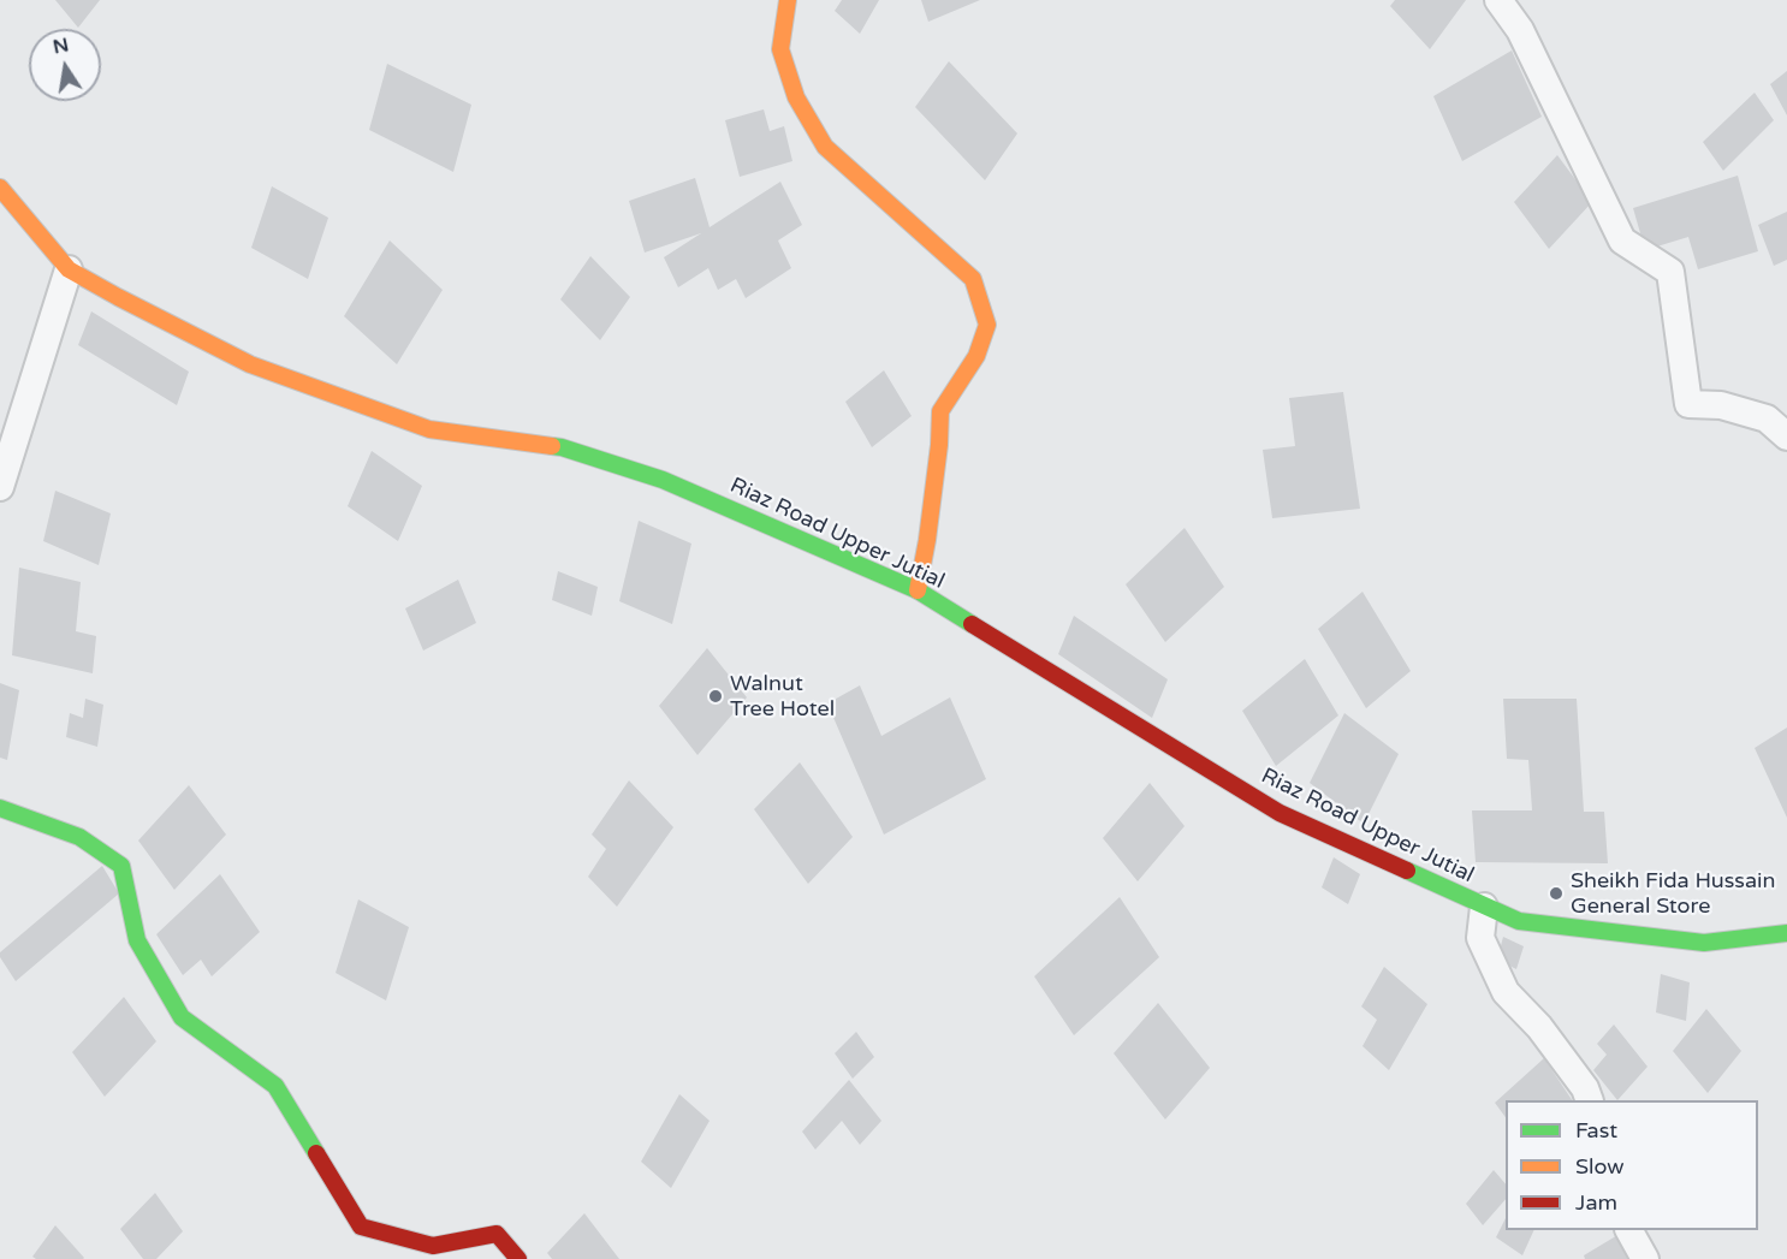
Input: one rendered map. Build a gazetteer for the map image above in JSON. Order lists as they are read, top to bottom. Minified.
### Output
{"streets":{"main road":["Riaz Road Upper Jutial"]},"places":["Walnut Tree Hotel","Sheikh Fida Hussain General Store"],"legend":["Fast","Slow","Jam"],"north":"top"}
